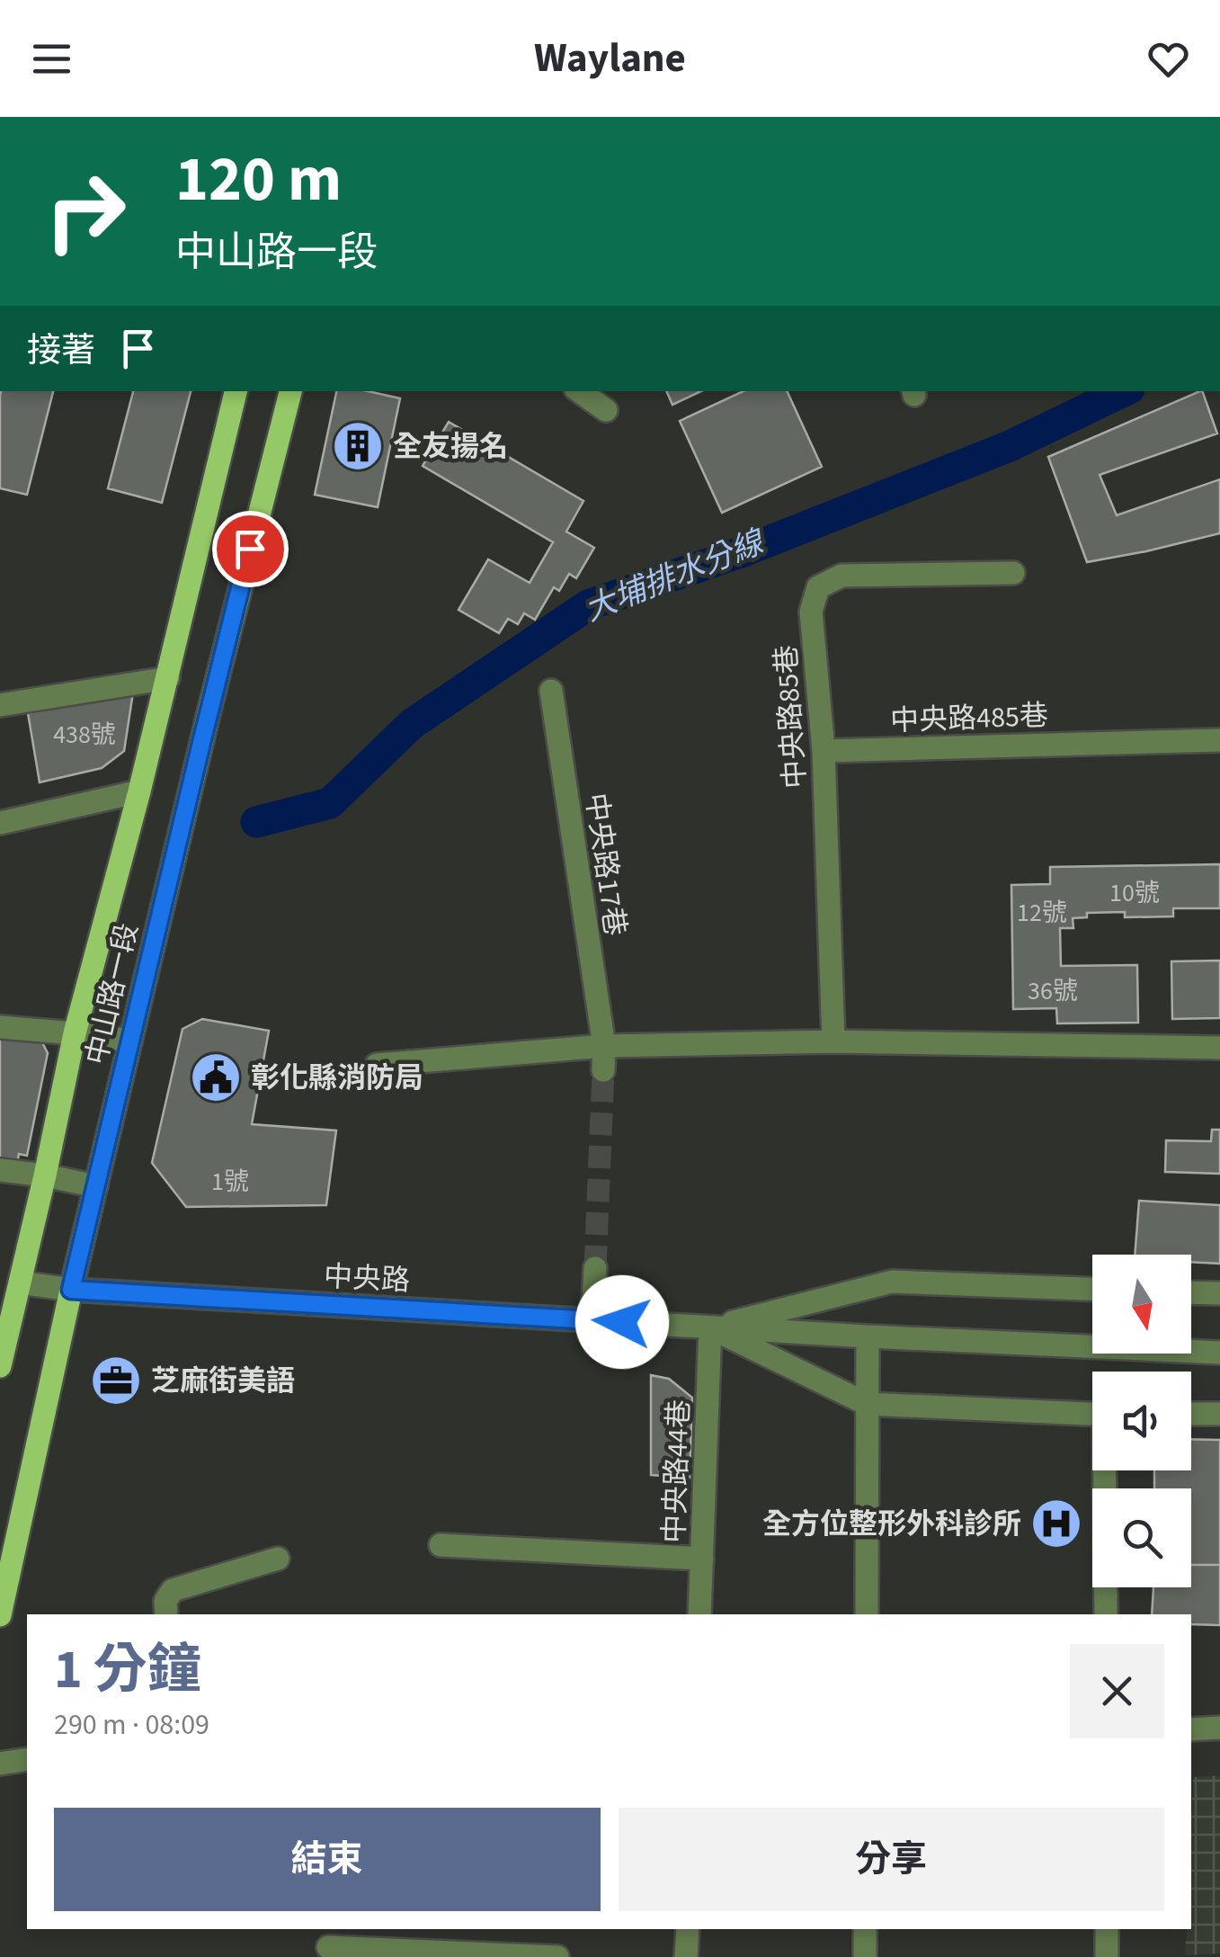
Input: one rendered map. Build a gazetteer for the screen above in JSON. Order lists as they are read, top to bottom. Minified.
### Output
{"streets":{"main road":["中山路一段"],"street":["中央路85巷","中央路485巷","中央路17巷","中央路","中央路44巷"]},"crossings":[["中央路85巷","中央路485巷"],["中山路一段","中央路"],["中央路","中央路44巷"]],"water":["大埔排水分線"],"places":{"building":["全友揚名"],"public building":["彰化縣消防局"],"office":["芝麻街美語"],"hospital":["全方位整形外科診所"]},"house_numbers":["438號","10號","12號","36號","1號"],"north":"bottom","page":{"header":"Waylane","turn":["120 m","中山路一段"],"then":"接著","heading":["1 分鐘","290 m · 08:09"],"buttons":["結束","分享"]}}
